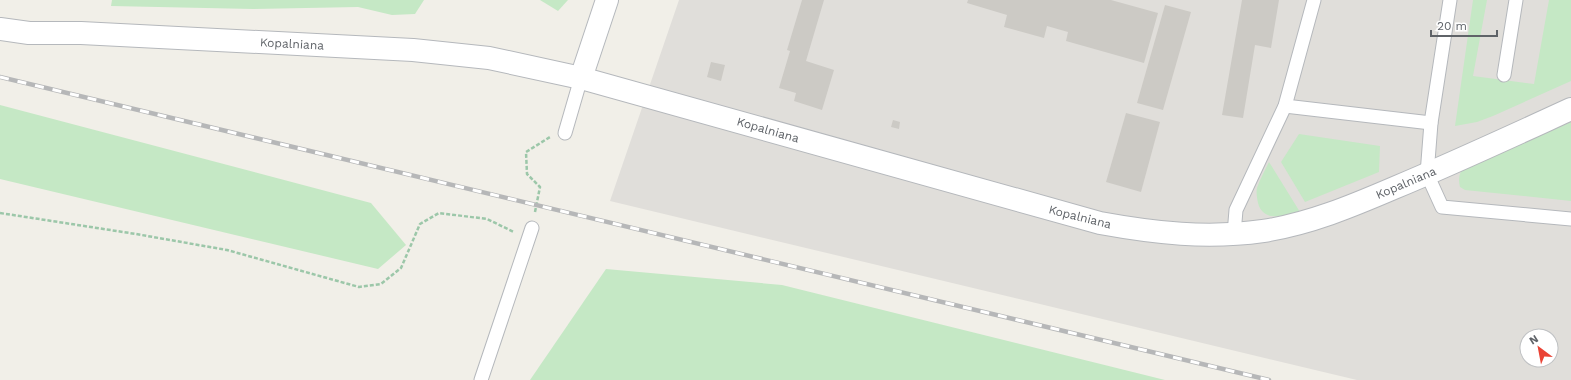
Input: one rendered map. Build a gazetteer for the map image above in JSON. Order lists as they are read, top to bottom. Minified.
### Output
{"streets":{"street":["Kopalniana"]},"scale_bar":"20 m","north":"top left"}
